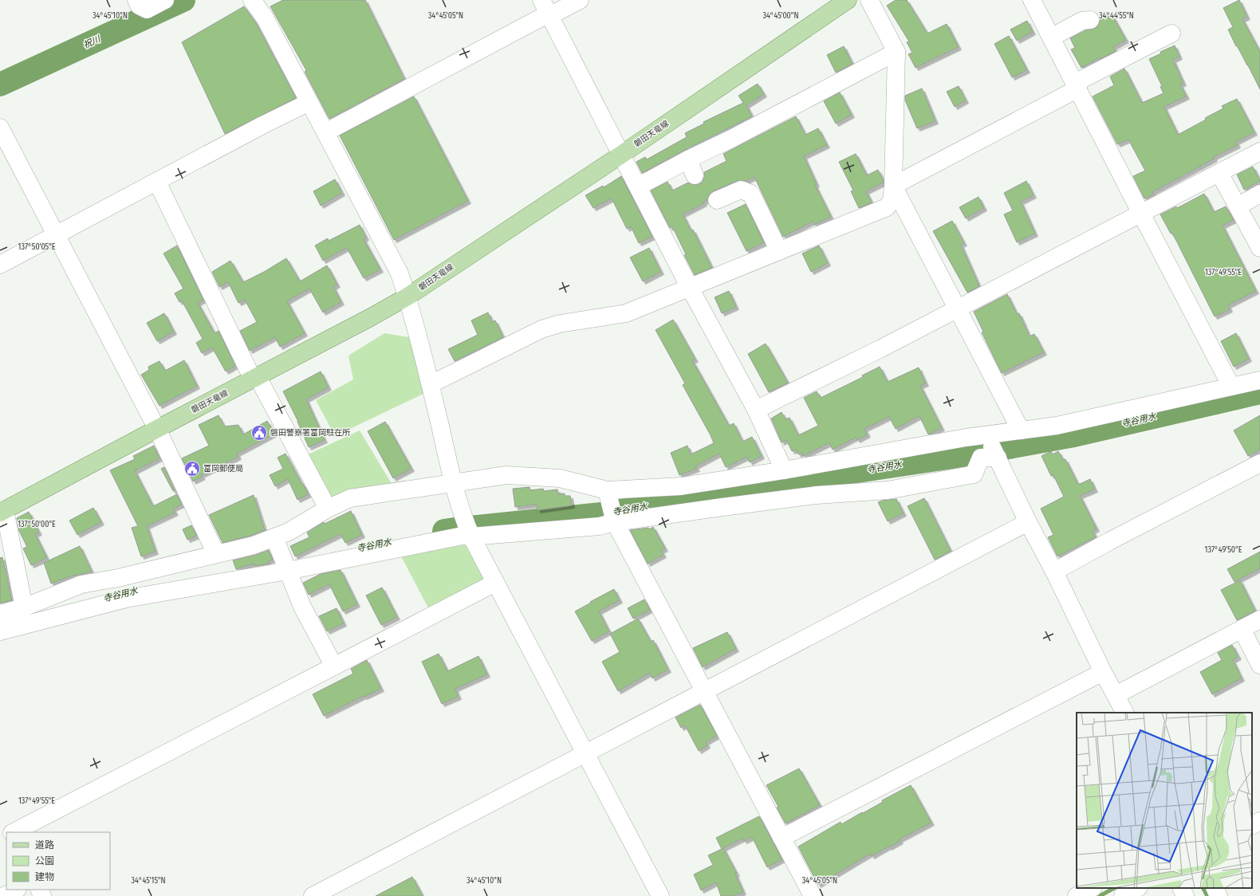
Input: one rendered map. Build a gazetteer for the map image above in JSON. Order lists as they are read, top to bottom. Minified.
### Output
{"streets":{"main road":["磐田天竜線"]},"water":["祝川","寺谷用水"],"places":{"public building":["磐田警察署富岡駐在所","富岡郵便局"]},"legend":["道路","公園","建物"],"coordinates":["34°45'10\"N","34°45'05\"N","34°45'00\"N","34°44'55\"N","137°50'05\"E","137°49'55\"E","137°50'00\"E","137°49'50\"E","34°45'15\"N"]}
